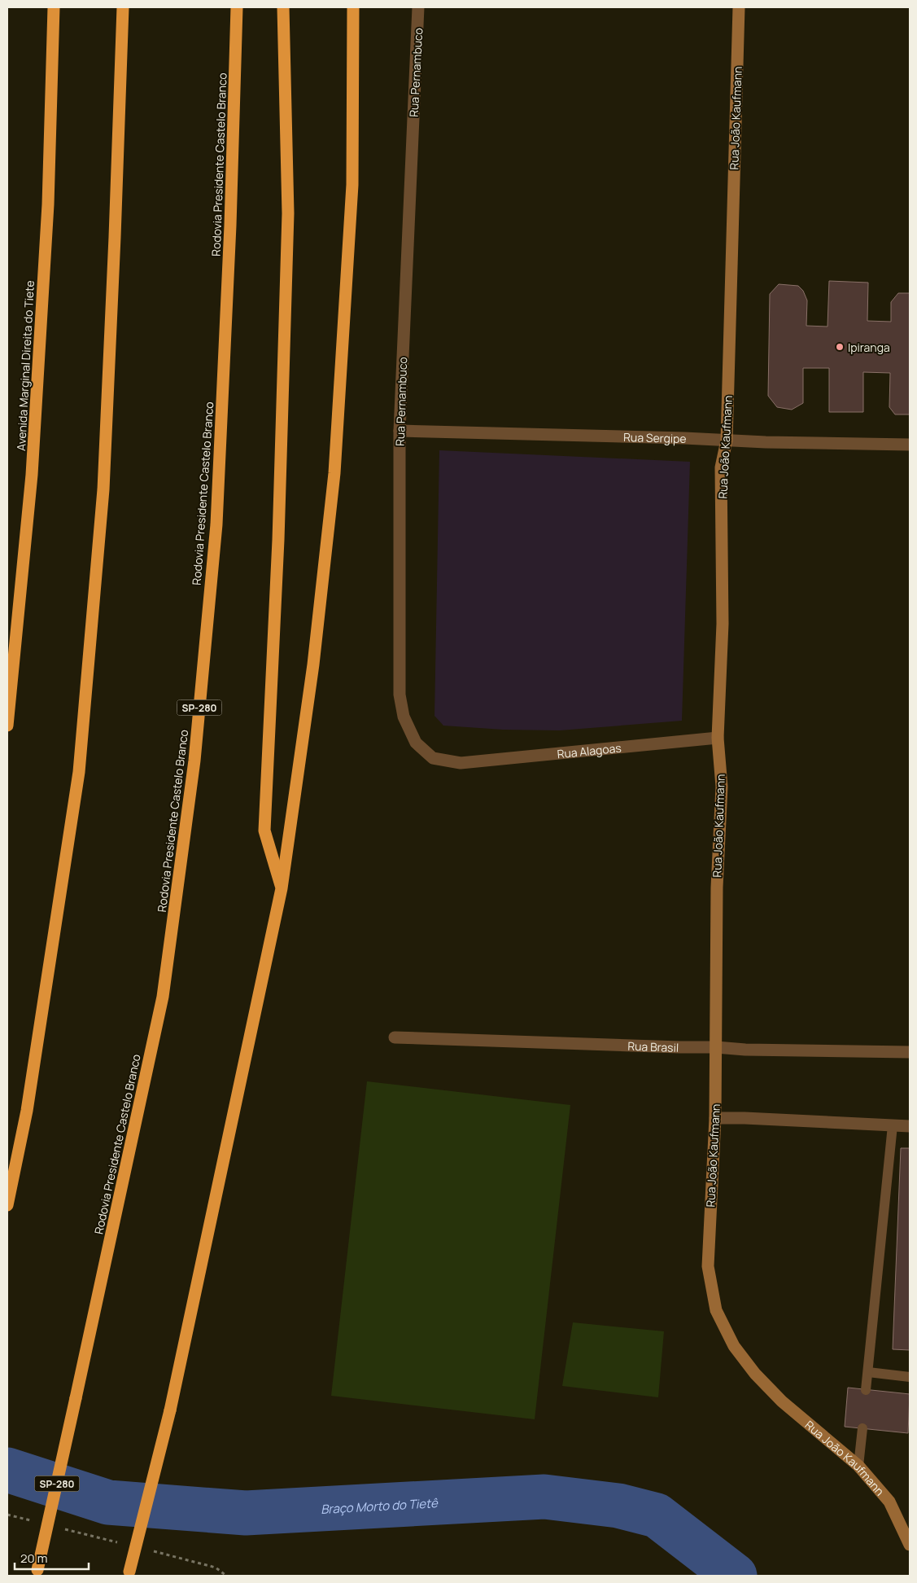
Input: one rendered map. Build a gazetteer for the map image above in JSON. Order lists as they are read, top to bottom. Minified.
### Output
{"streets":{"highway":["Rodovia Presidente Castelo Branco","Avenida Marginal Direita do Tiete","SP-280"],"main road":["Rua João Kaufmann"],"street":["Rua Pernambuco","Rua Sergipe","Rua Alagoas","Rua Brasil"]},"crossings":[["Rua Pernambuco","Rua Sergipe"],["Rua Pernambuco","Rua Alagoas"],["Rua João Kaufmann","Rua Sergipe"],["Rua João Kaufmann","Rua Alagoas"],["Rua João Kaufmann","Rua Brasil"]],"water":["Braço Morto do Tietê"],"places":["Ipiranga"],"scale_bar":"20 m"}
